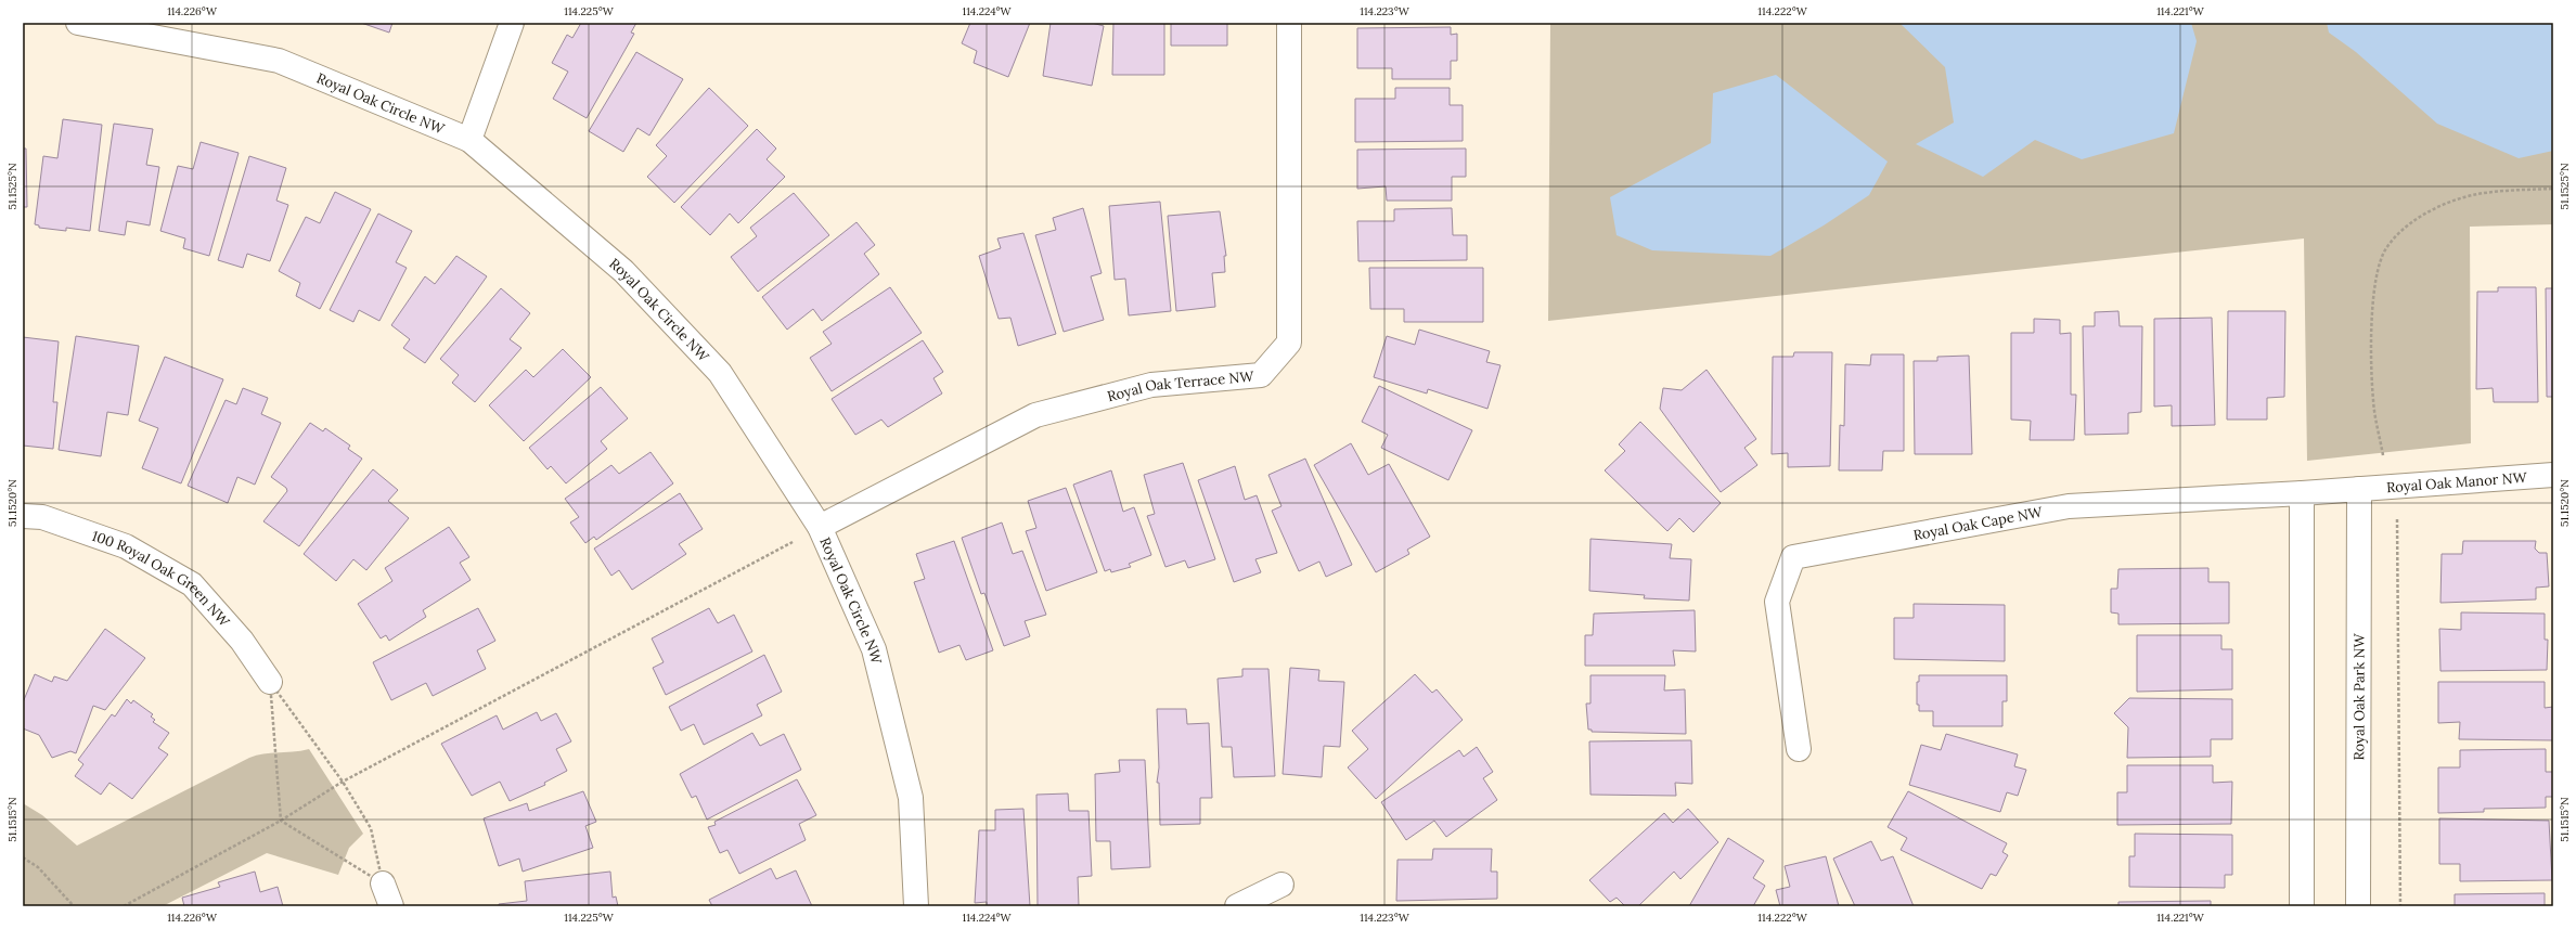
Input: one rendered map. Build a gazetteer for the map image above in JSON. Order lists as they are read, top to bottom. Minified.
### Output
{"streets":{"street":["Royal Oak Circle NW","Royal Oak Terrace NW","Royal Oak Manor NW","Royal Oak Cape NW","100 Royal Oak Green NW","Royal Oak Park NW"]},"crossings":[["Royal Oak Circle NW","Royal Oak Terrace NW"],["Royal Oak Manor NW","Royal Oak Cape NW"],["Royal Oak Manor NW","Royal Oak Park NW"],["Royal Oak Cape NW","Royal Oak Park NW"]],"coordinates":["114.226°W","114.225°W","114.224°W","114.223°W","114.222°W","114.221°W","51.1525°N","51.1520°N","51.1515°N"]}
